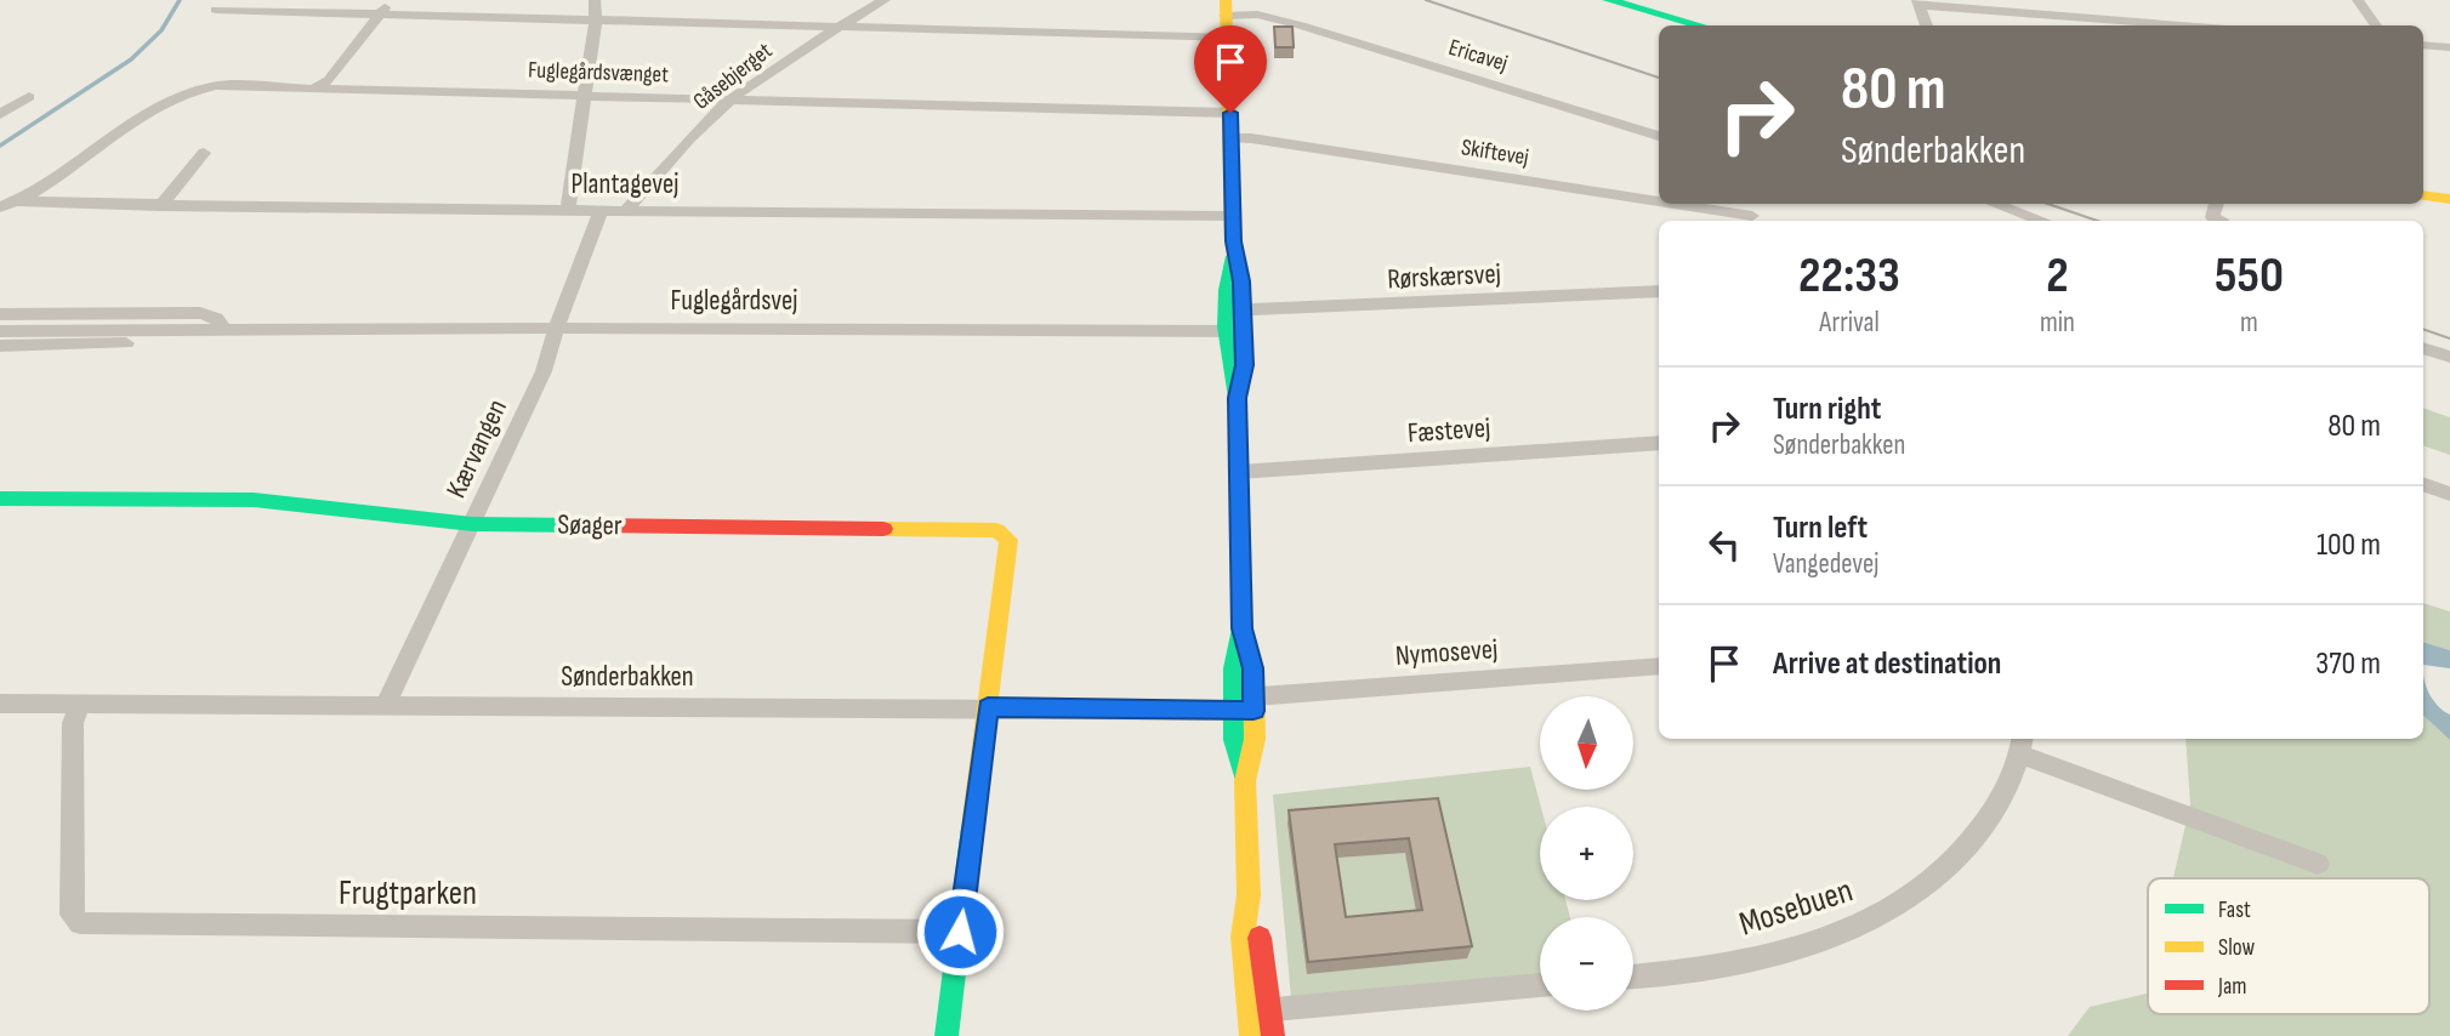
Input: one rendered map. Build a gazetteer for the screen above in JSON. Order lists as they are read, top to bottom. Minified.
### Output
{"streets":{"street":["Ericavej","Fuglegårdsvænget","Gåsebjerget","Skiftevej","Plantagevej","Rørskærsvej","Fuglegårdsvej","Fæstevej","Kærvangen","Søager","Nymosevej","Sønderbakken","Frugtparken","Mosebuen"]},"crossings":[["Ericavej","Gåsebjerget"],["Fuglegårdsvænget","Gåsebjerget"],["Fuglegårdsvænget","Plantagevej"],["Gåsebjerget","Plantagevej"],["Plantagevej","Kærvangen"],["Rørskærsvej","Fuglegårdsvej"],["Fuglegårdsvej","Kærvangen"],["Kærvangen","Søager"],["Kærvangen","Sønderbakken"],["Søager","Sønderbakken"],["Nymosevej","Sønderbakken"],["Sønderbakken","Frugtparken"]],"legend":["Fast","Slow","Jam"],"north":"bottom","page":{"turn":["80 m","Sønderbakken"],"eta":["22:33","Arrival","2","min","550","m"],"list":[{"name":"Turn right","note":"Sønderbakken","value":"80 m"},{"name":"Turn left","note":"Vangedevej","value":"100 m"},{"name":"Arrive at destination","value":"370 m"}],"map_buttons":["+","−"]}}
